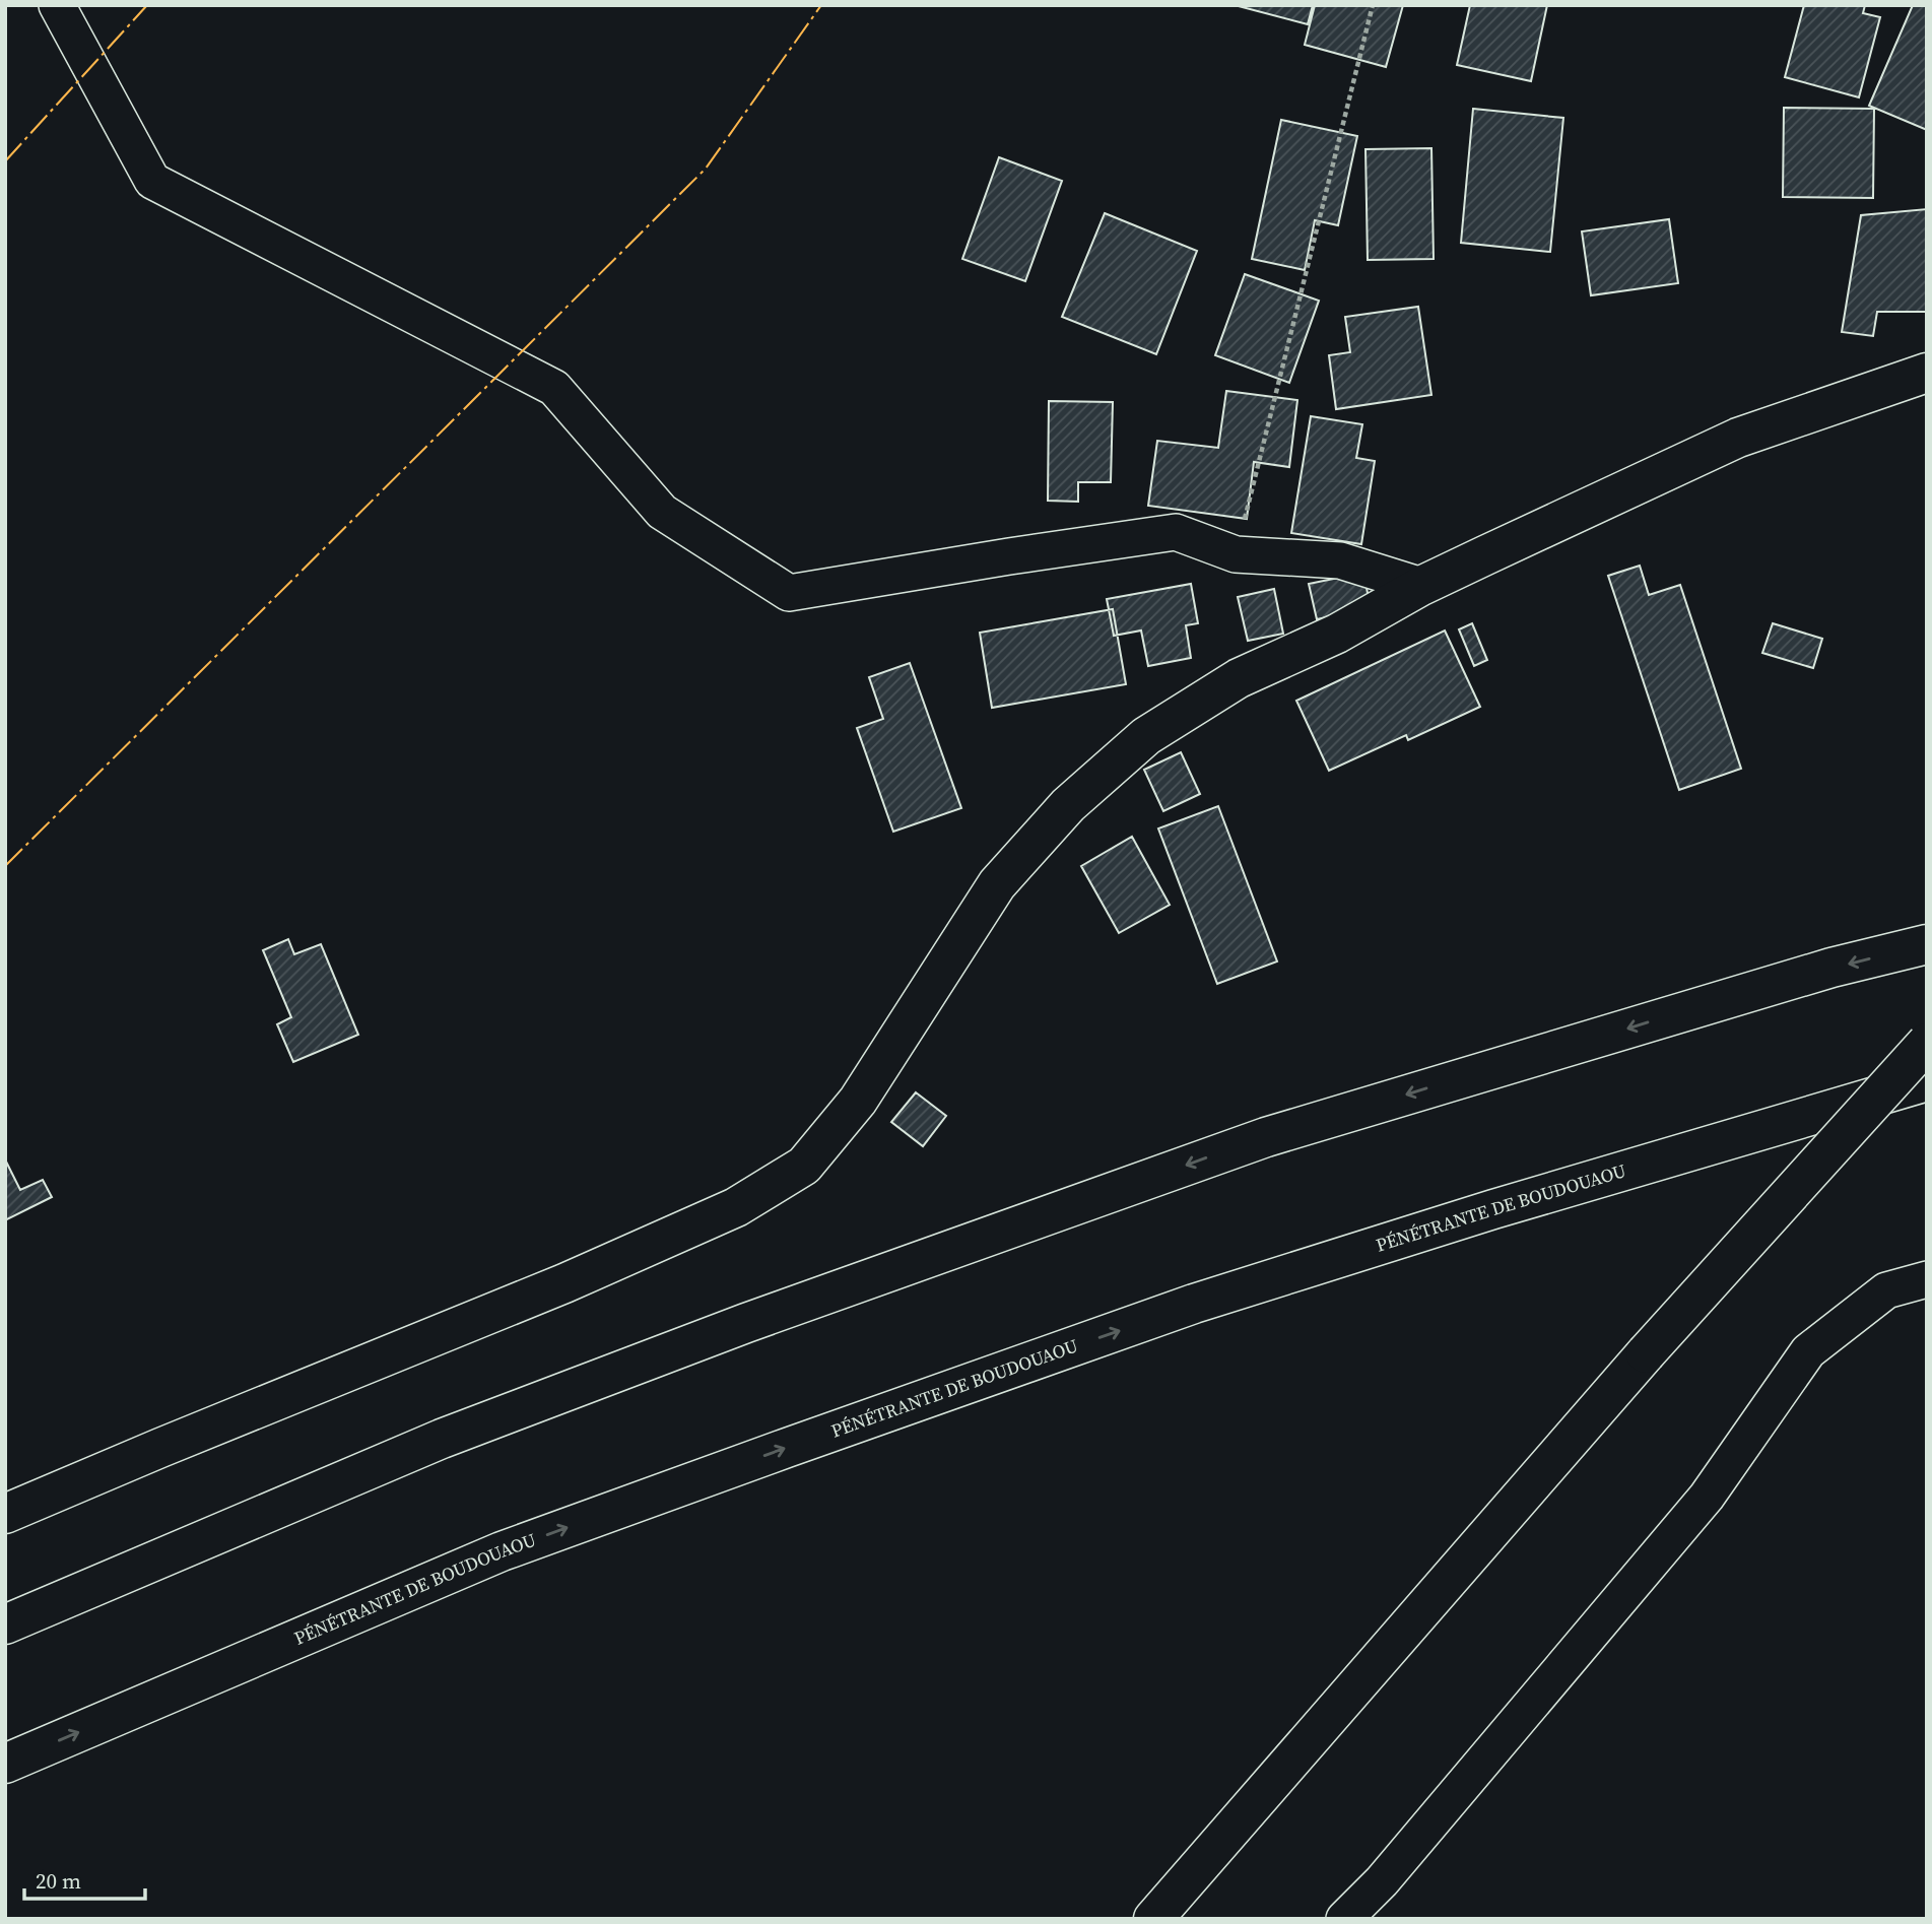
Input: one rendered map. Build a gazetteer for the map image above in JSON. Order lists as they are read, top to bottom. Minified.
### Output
{"streets":{"main road":["PÉNÉTRANTE DE BOUDOUAOU"]},"scale_bar":"20 m"}
